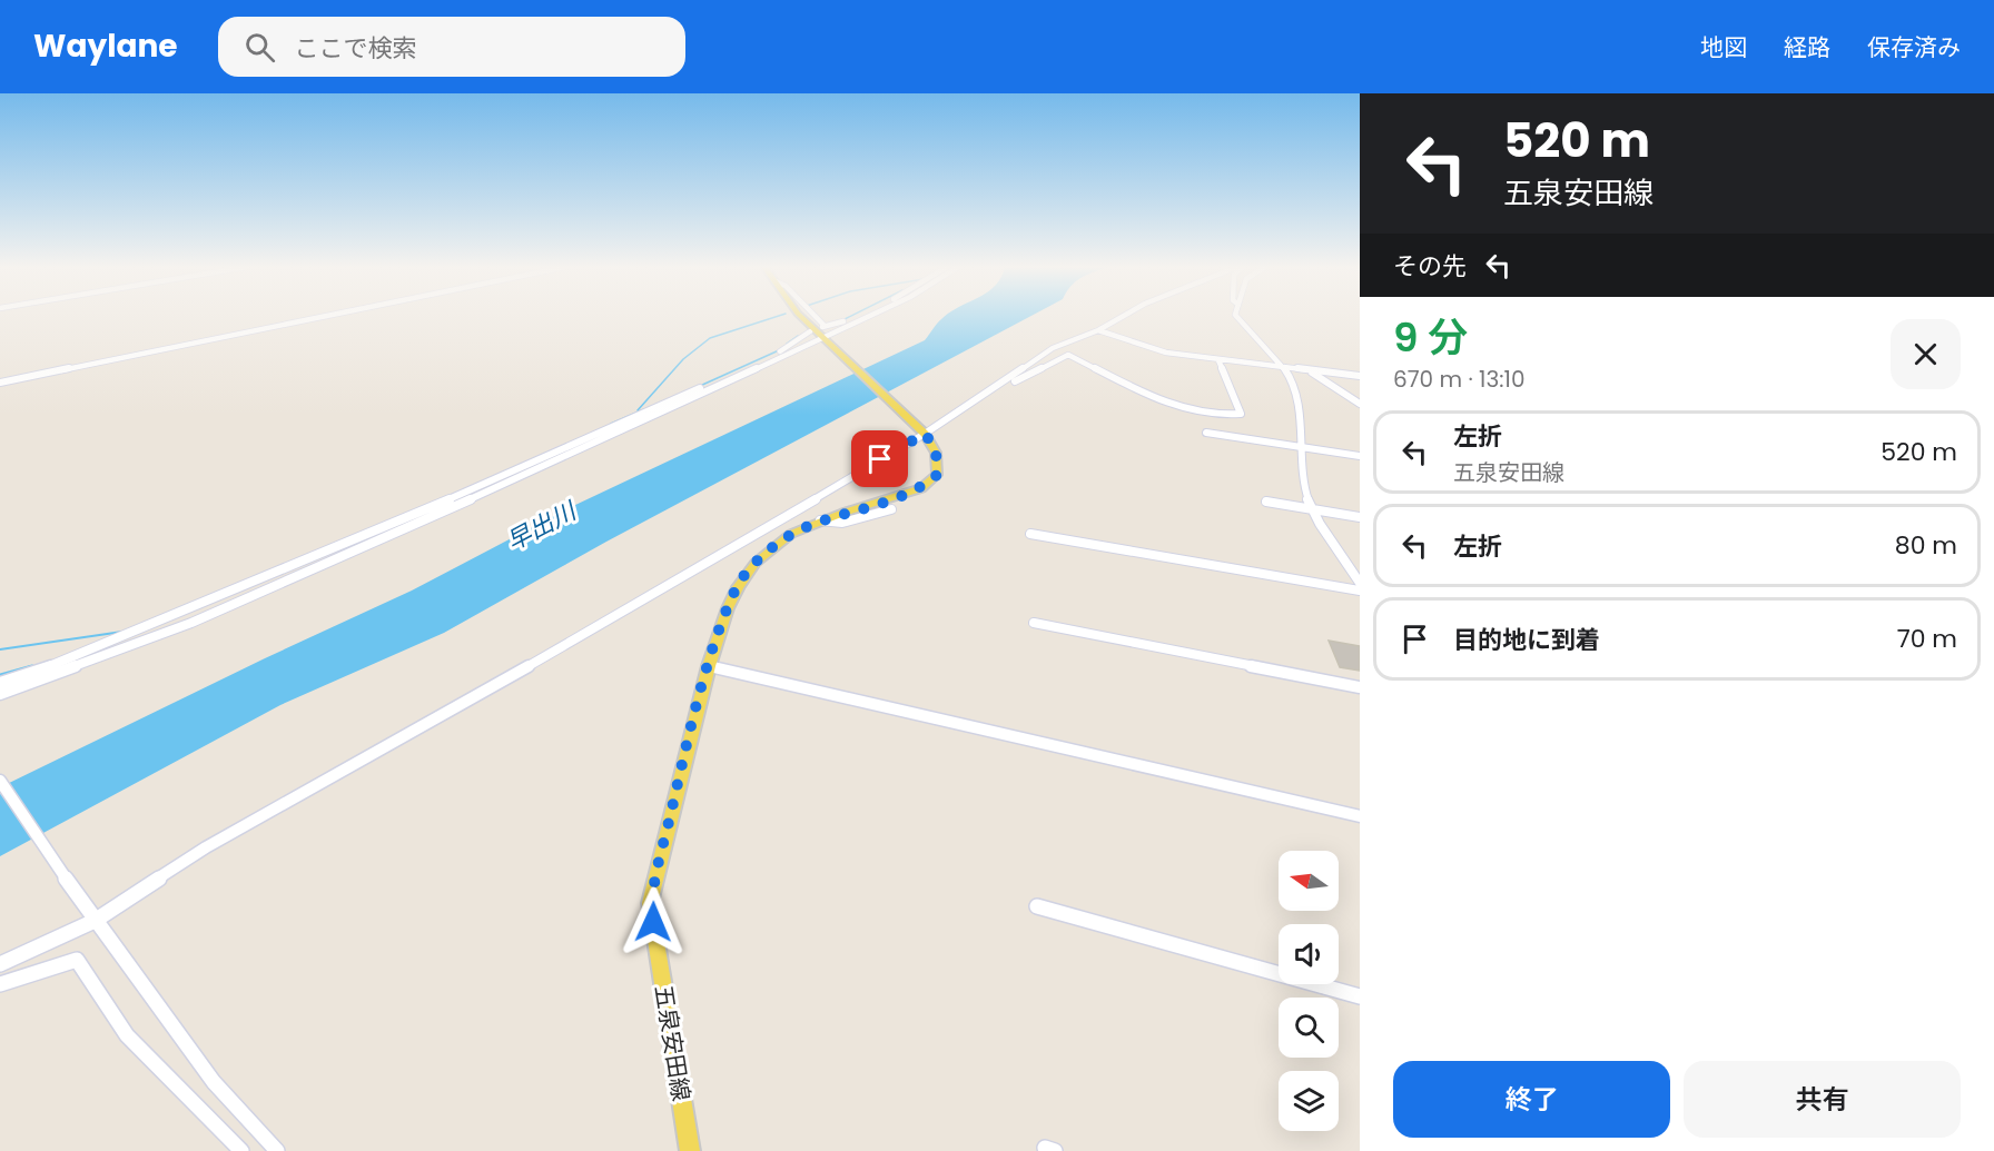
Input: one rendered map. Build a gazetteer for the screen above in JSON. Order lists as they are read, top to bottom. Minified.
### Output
{"streets":{"main road":["五泉安田線"]},"water":["早出川"],"north":"left","page":{"header":"Waylane","search":"ここで検索","nav":["地図","経路","保存済み"],"turn":["520 m","五泉安田線"],"then":"その先","heading":["9 分","670 m · 13:10"],"list":[{"name":"左折","note":"五泉安田線","value":"520 m"},{"name":"左折","value":"80 m"},{"name":"目的地に到着","value":"70 m"}],"buttons":["終了","共有"]}}
